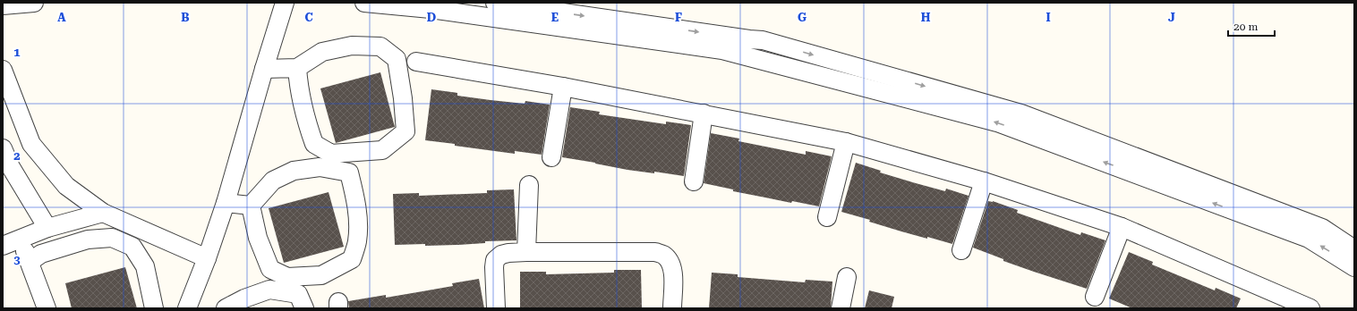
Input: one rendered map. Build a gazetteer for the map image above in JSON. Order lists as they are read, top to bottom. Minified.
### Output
{"scale_bar":"20 m","grid":{"columns":["A","B","C","D","E","F","G","H","I","J"],"rows":["1","2","3"]}}
